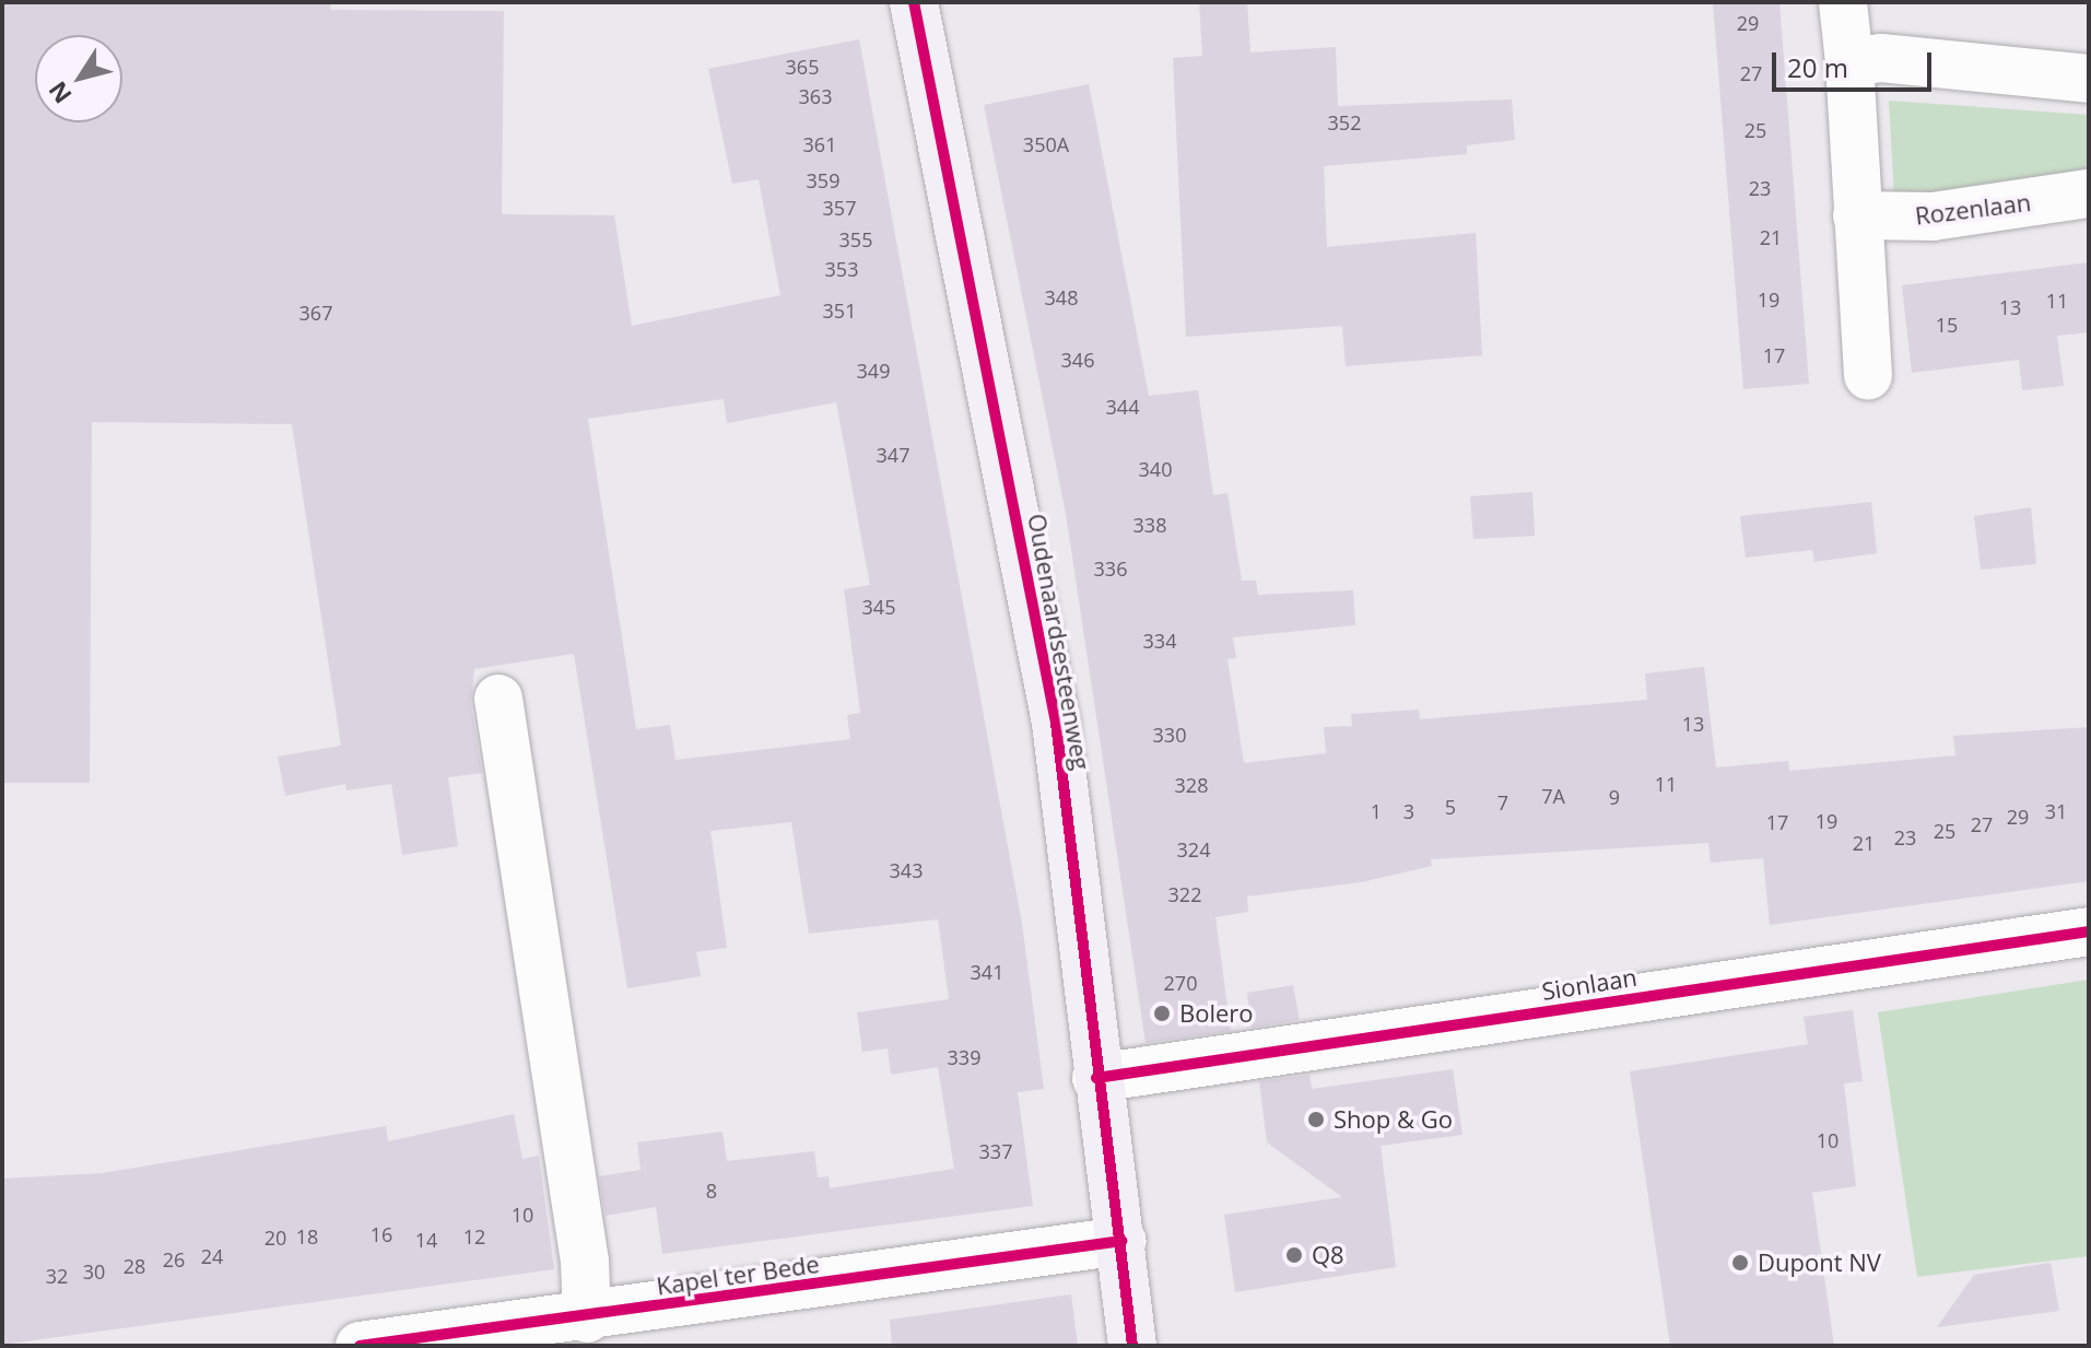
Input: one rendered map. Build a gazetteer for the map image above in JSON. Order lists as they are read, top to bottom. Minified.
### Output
{"streets":{"main road":["Oudenaardsesteenweg"],"street":["Rozenlaan","Sionlaan","Kapel ter Bede"]},"crossings":[["Oudenaardsesteenweg","Sionlaan"],["Oudenaardsesteenweg","Kapel ter Bede"]],"places":["Bolero","Shop & Go","Q8","Dupont NV"],"house_numbers":["29","365","27","363","352","25","361","350A","359","23","357","21","355","353","348","19","11","13","351","367","15","17","346","349","344","347","340","338","336","345","334","13","330","11","328","7A","9","7","5","1","3","31","29","19","17","27","25","23","21","324","343","322","341","270","339","10","337","8","10","16","18","12","20","14","24","26","28","30","32"],"scale_bar":"20 m","north":"bottom left"}
